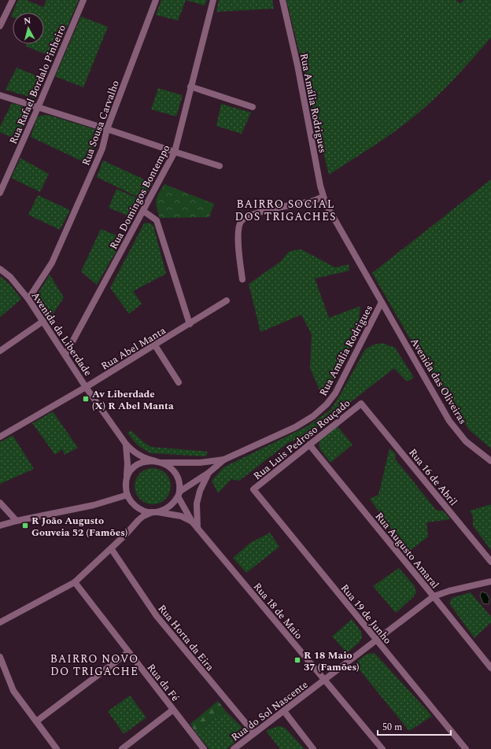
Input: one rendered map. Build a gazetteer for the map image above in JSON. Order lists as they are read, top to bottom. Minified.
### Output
{"streets":{"street":["Rua Rafael Bordalo Pinheiro","Rua Amália Rodrigues","Rua Sousa Carvalho","Rua Domingos Bontempo","Avenida da Liberdade","Rua Abel Manta","Avenida das Oliveiras","Rua Luis Pedroso Rouçado","Rua 16 de Abril","Rua Augusto Amaral","Rua 18 de Maio","Rua 19 de Junho","Rua Horta da Eira","Rua da Fé","Rua do Sol Nascente"]},"crossings":[["Rua Amália Rodrigues","Avenida da Liberdade"],["Rua Amália Rodrigues","Avenida das Oliveiras"],["Rua Amália Rodrigues","Rua 18 de Maio"],["Rua Sousa Carvalho","Avenida da Liberdade"],["Rua Domingos Bontempo","Avenida da Liberdade"],["Avenida da Liberdade","Rua Abel Manta"],["Avenida da Liberdade","Rua 18 de Maio"],["Rua Luis Pedroso Rouçado","Rua 16 de Abril"],["Rua Luis Pedroso Rouçado","Rua Augusto Amaral"],["Rua Luis Pedroso Rouçado","Rua 19 de Junho"],["Rua Augusto Amaral","Rua do Sol Nascente"],["Rua 18 de Maio","Rua do Sol Nascente"],["Rua 19 de Junho","Rua do Sol Nascente"],["Rua Horta da Eira","Rua do Sol Nascente"]],"districts":["BAIRRO SOCIAL DOS TRIGACHES","BAIRRO NOVO DO TRIGACHE"],"places":{"transit":["Av Liberdade (X) R Abel Manta","R João Augusto Gouveia 52 (Famões)","R 18 Maio 37 (Famões)"]},"scale_bar":"50 m","north":"top"}
